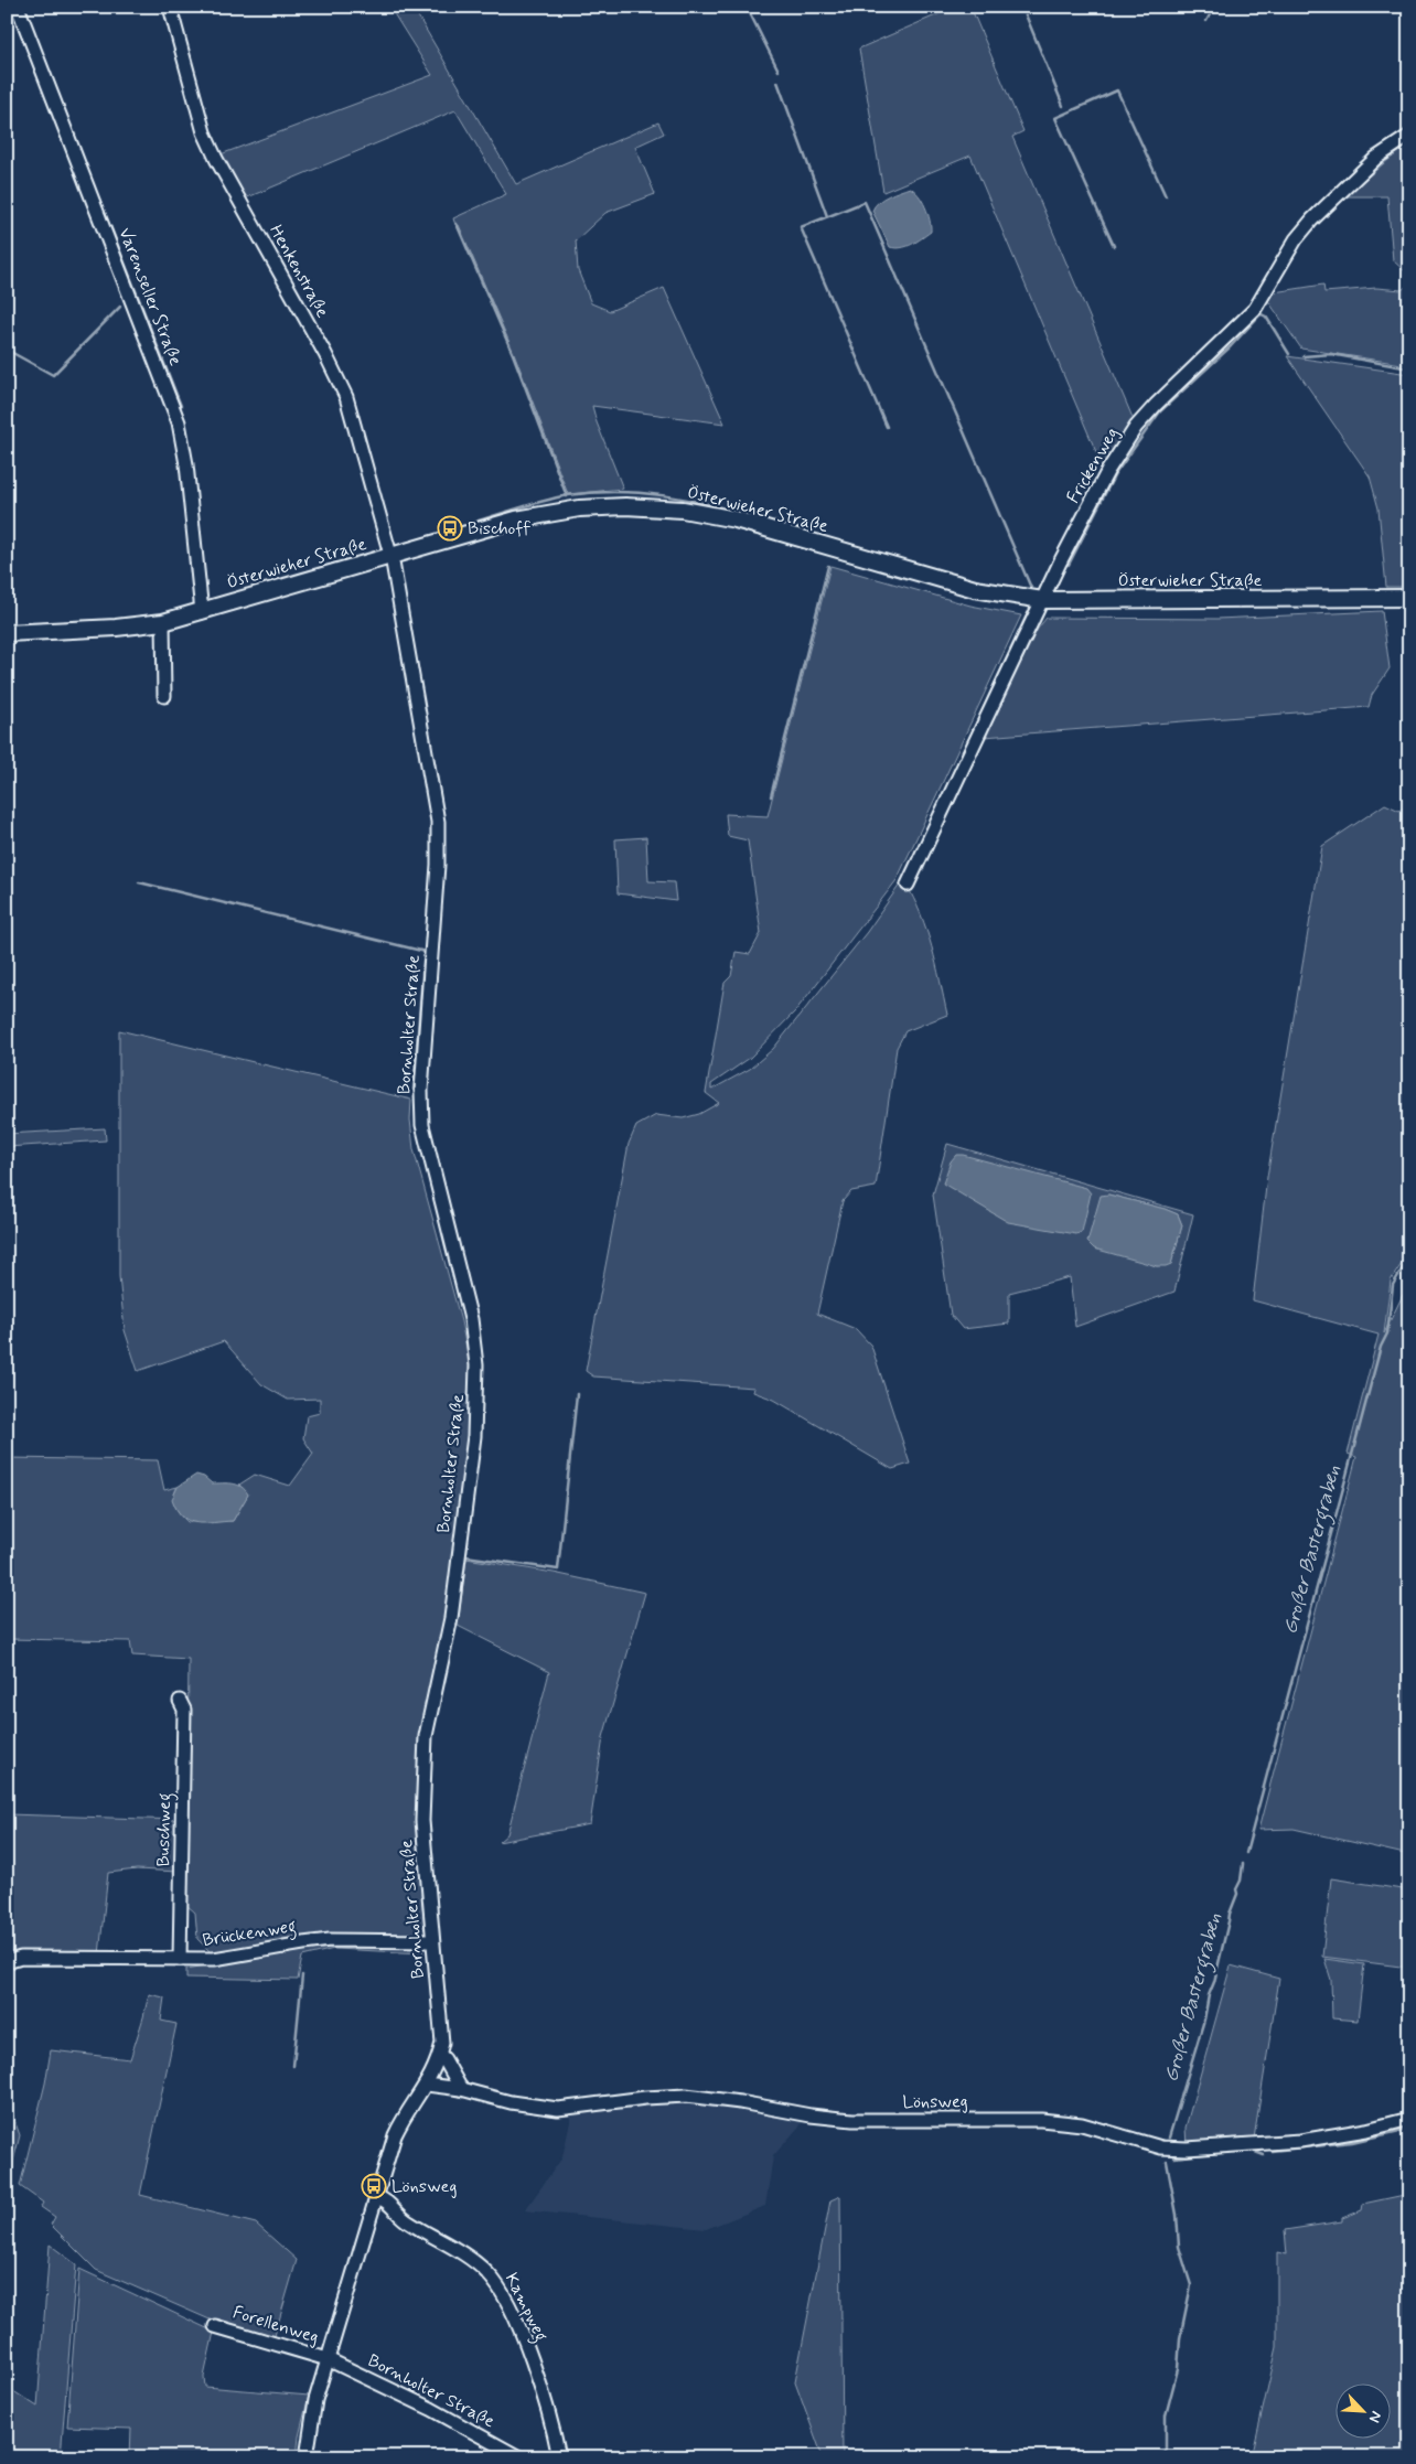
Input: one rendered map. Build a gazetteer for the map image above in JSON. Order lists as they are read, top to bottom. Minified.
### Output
{"streets":{"street":["Henkenstraße","Varenseller Straße","Frickenweg","Österwieher Straße","Bornholter Straße","Buschweg","Brückenweg","Lönsweg","Kampweg","Forellenweg"]},"crossings":[["Henkenstraße","Österwieher Straße"],["Henkenstraße","Bornholter Straße"],["Varenseller Straße","Österwieher Straße"],["Frickenweg","Österwieher Straße"],["Österwieher Straße","Bornholter Straße"],["Bornholter Straße","Brückenweg"],["Bornholter Straße","Lönsweg"],["Bornholter Straße","Kampweg"],["Bornholter Straße","Forellenweg"],["Buschweg","Brückenweg"]],"water":["Großer Bastergraben"],"places":{"bus stop":["Bischoff","Lönsweg"]},"north":"bottom right"}
